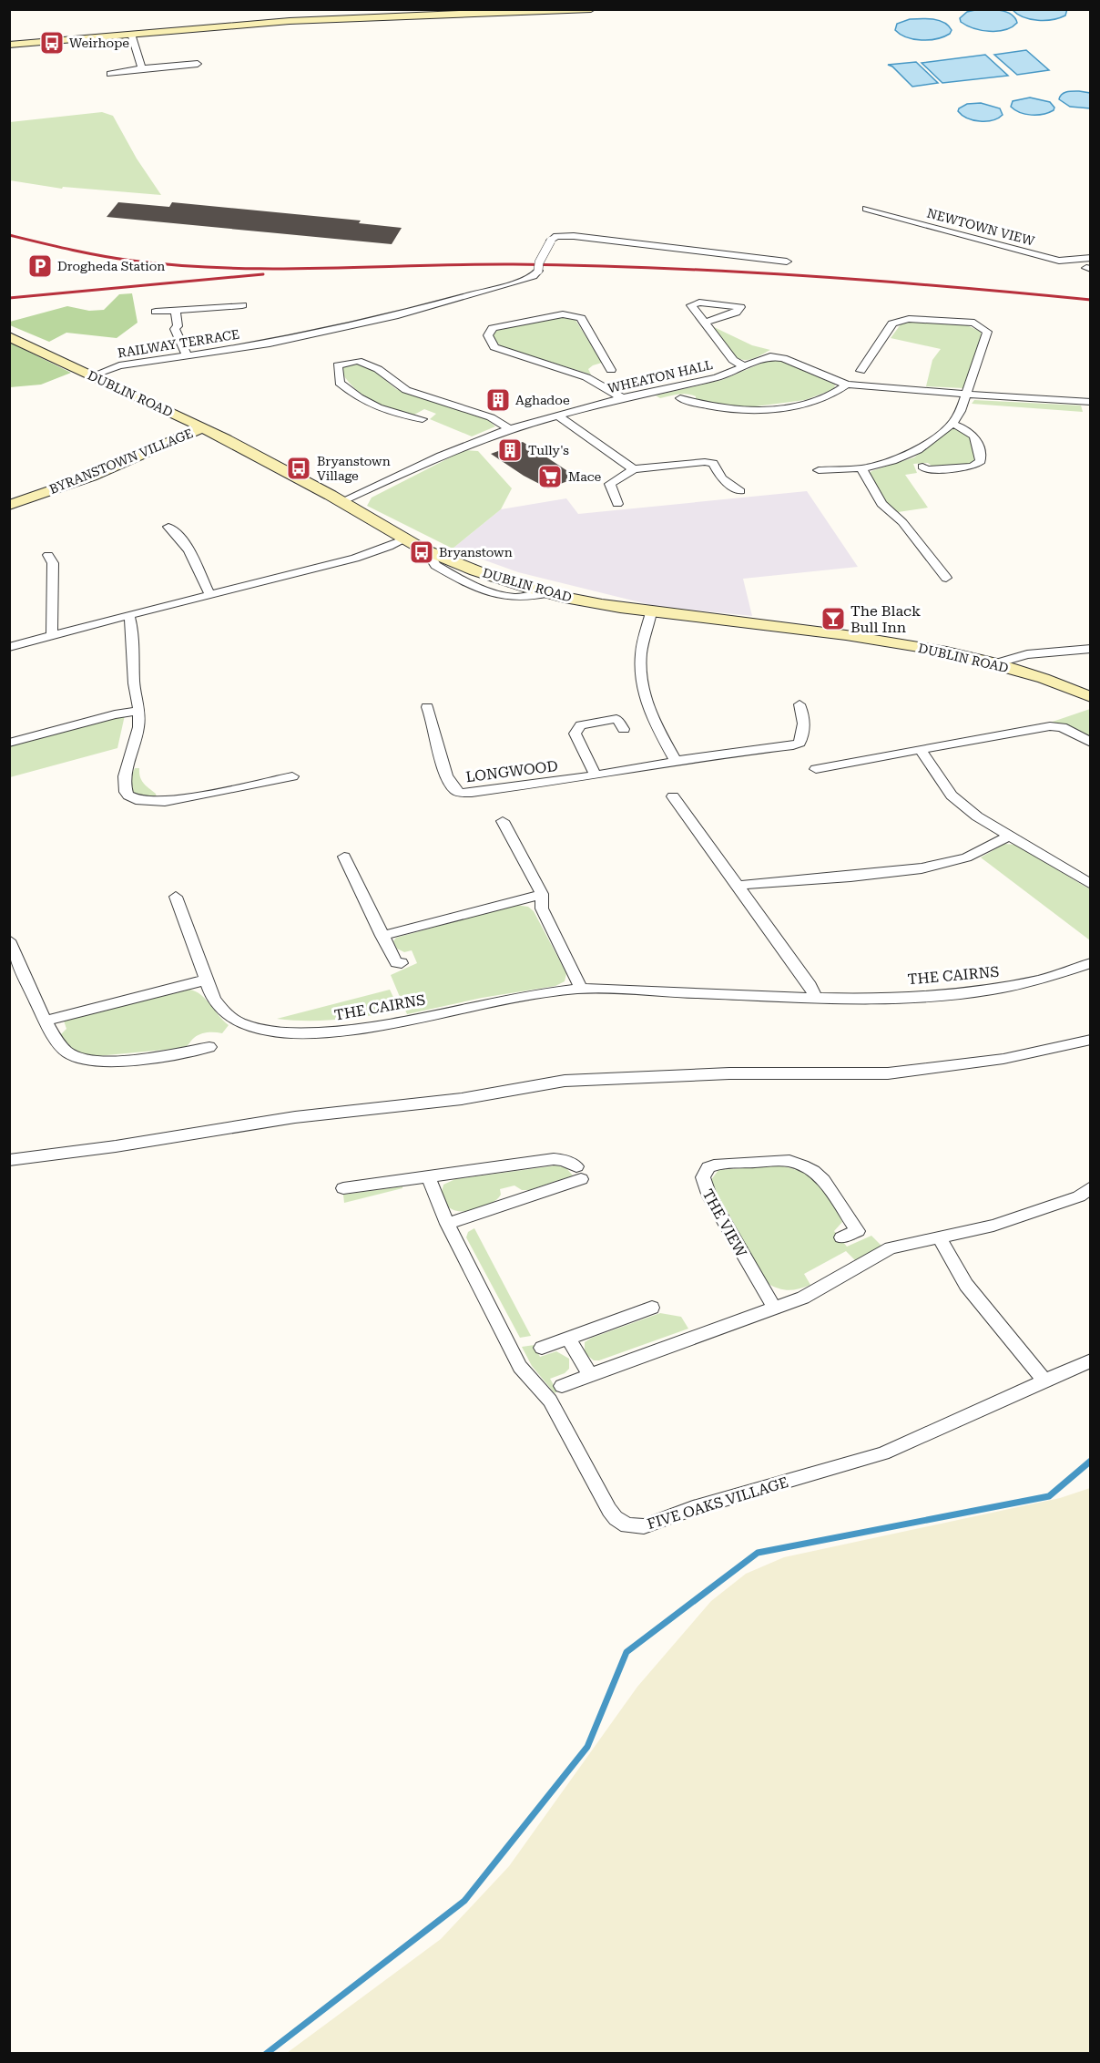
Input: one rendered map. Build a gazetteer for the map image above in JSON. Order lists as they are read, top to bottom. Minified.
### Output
{"streets":{"main road":["DUBLIN ROAD","BYRANSTOWN VILLAGE"],"street":["NEWTOWN VIEW","RAILWAY TERRACE","WHEATON HALL","LONGWOOD","THE CAIRNS","THE VIEW","FIVE OAKS VILLAGE"]},"crossings":[["RAILWAY TERRACE","DUBLIN ROAD"],["WHEATON HALL","DUBLIN ROAD"],["DUBLIN ROAD","BYRANSTOWN VILLAGE"]],"places":{"bus stop":["Weirhope","Bryanstown Village","Bryanstown"],"parking":["Drogheda Station"],"building":["Aghadoe","Tully's"],"supermarket":["Mace"],"bar":["The Black Bull Inn"]}}
